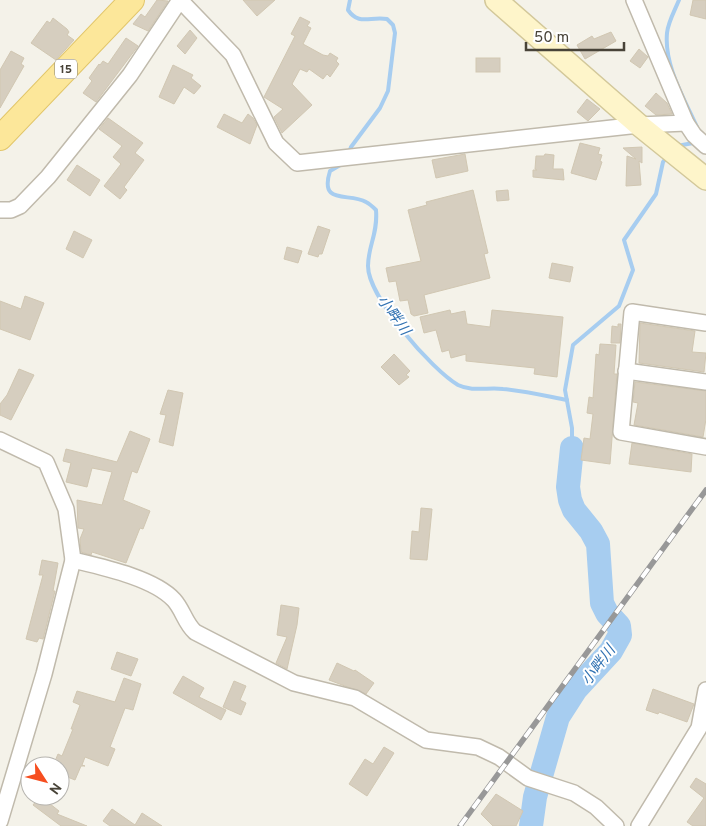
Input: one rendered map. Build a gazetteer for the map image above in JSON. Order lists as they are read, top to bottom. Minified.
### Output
{"streets":{"main road":["15"]},"water":["小畔川"],"scale_bar":"50 m","north":"bottom right"}
